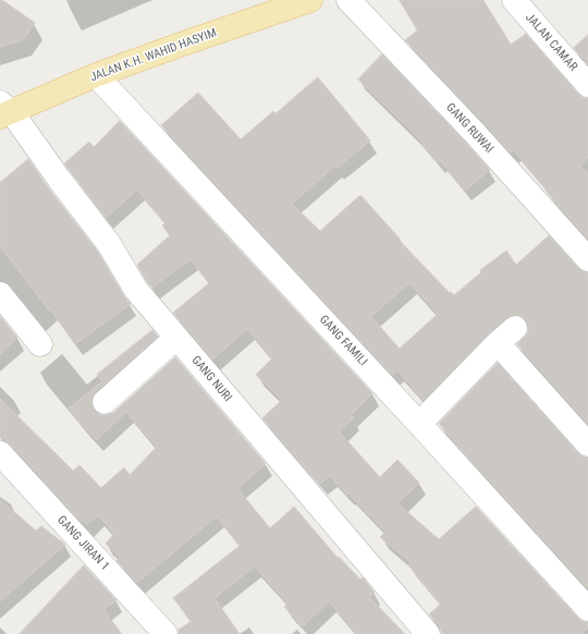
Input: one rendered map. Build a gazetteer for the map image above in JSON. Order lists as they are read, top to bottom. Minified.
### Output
{"streets":{"main road":["JALAN K.H. WAHID HASYIM"],"street":["JALAN CAMAR","GANG RUWAI","GANG FAMILI","GANG NURI","GANG JIRAN 1"]},"crossings":[["JALAN K.H. WAHID HASYIM","GANG FAMILI"],["JALAN K.H. WAHID HASYIM","GANG NURI"]]}
